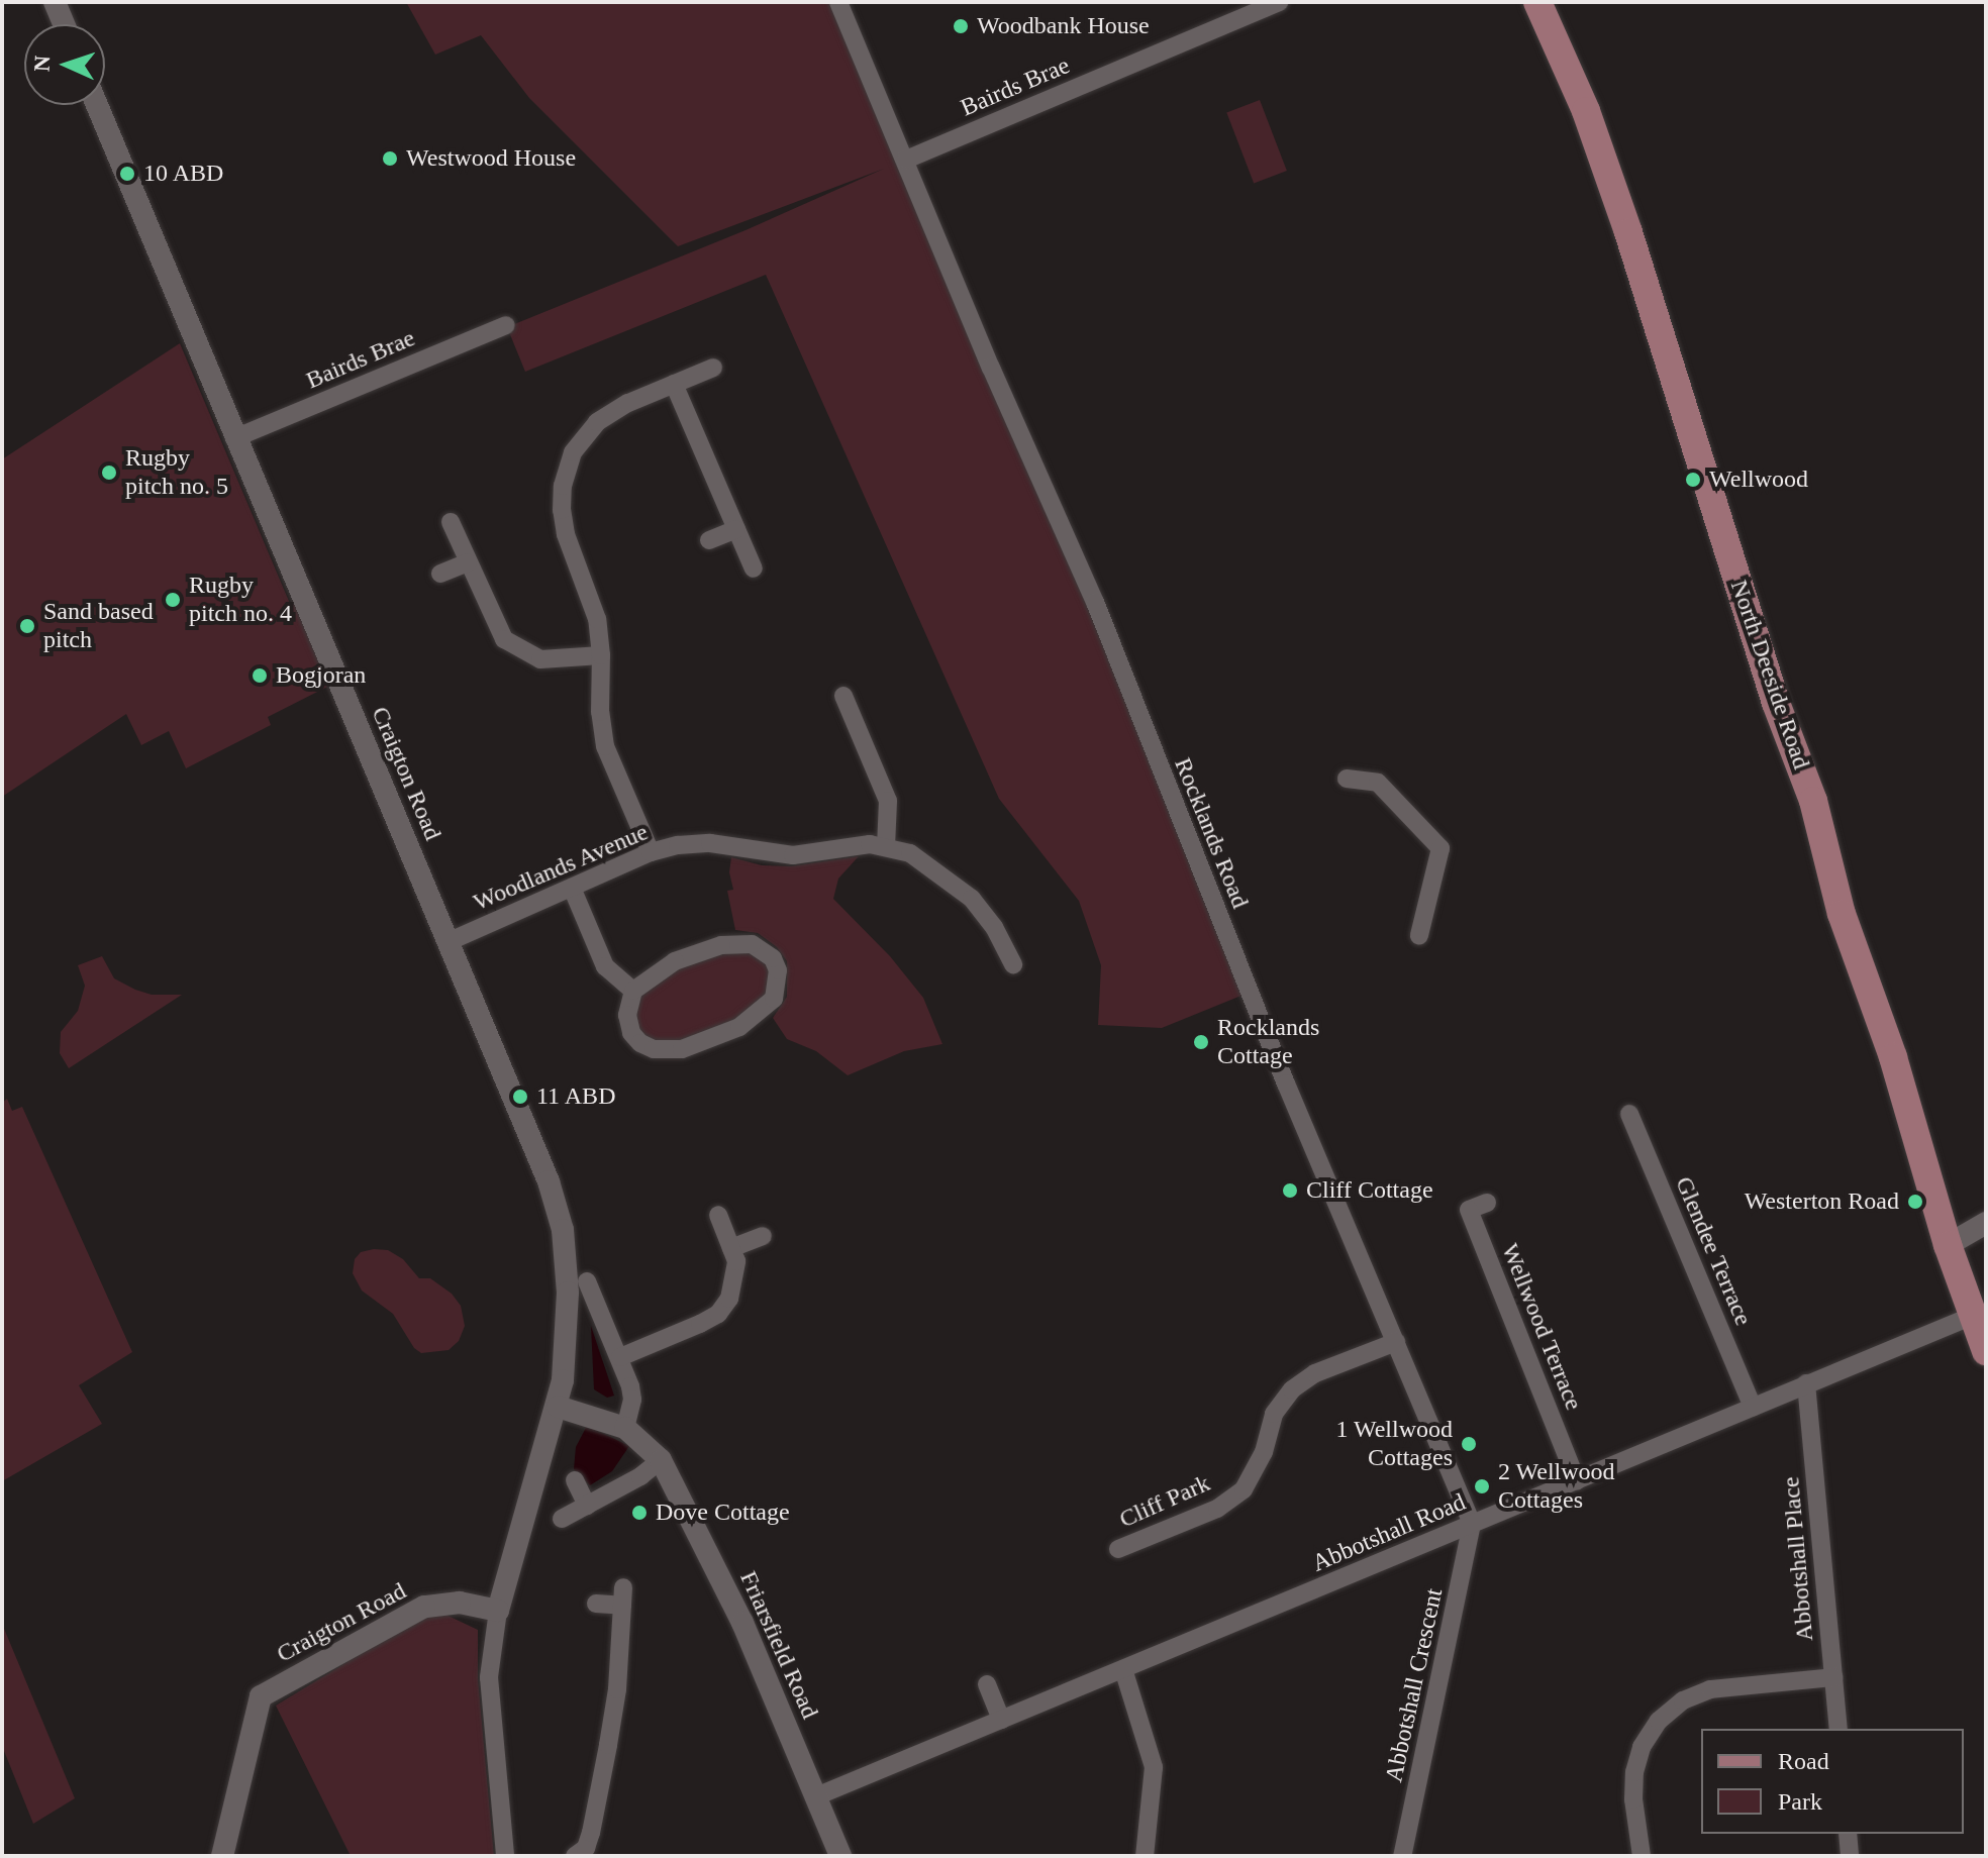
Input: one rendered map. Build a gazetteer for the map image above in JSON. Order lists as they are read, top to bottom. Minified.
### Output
{"streets":{"main road":["North Deeside Road"],"street":["Bairds Brae","Craigton Road","Rocklands Road","Woodlands Avenue","Glendee Terrace","Wellwood Terrace","Cliff Park","Abbotshall Road","Abbotshall Place","Friarsfield Road","Abbotshall Crescent"]},"crossings":[["Bairds Brae","Craigton Road"],["Bairds Brae","Rocklands Road"],["North Deeside Road","Abbotshall Road"],["Craigton Road","Woodlands Avenue"],["Rocklands Road","Cliff Park"],["Rocklands Road","Abbotshall Road"],["Rocklands Road","Abbotshall Crescent"],["Glendee Terrace","Abbotshall Road"],["Wellwood Terrace","Abbotshall Road"],["Abbotshall Road","Abbotshall Place"],["Abbotshall Road","Friarsfield Road"],["Abbotshall Road","Abbotshall Crescent"]],"places":["Woodbank House","Westwood House","10 ABD","Rugby pitch no. 5","Wellwood","Rugby pitch no. 4","Sand based pitch","Bogjoran","Rocklands Cottage","11 ABD","Cliff Cottage","Westerton Road","1 Wellwood Cottages","2 Wellwood Cottages","Dove Cottage"],"legend":["Road","Park"],"north":"left"}
